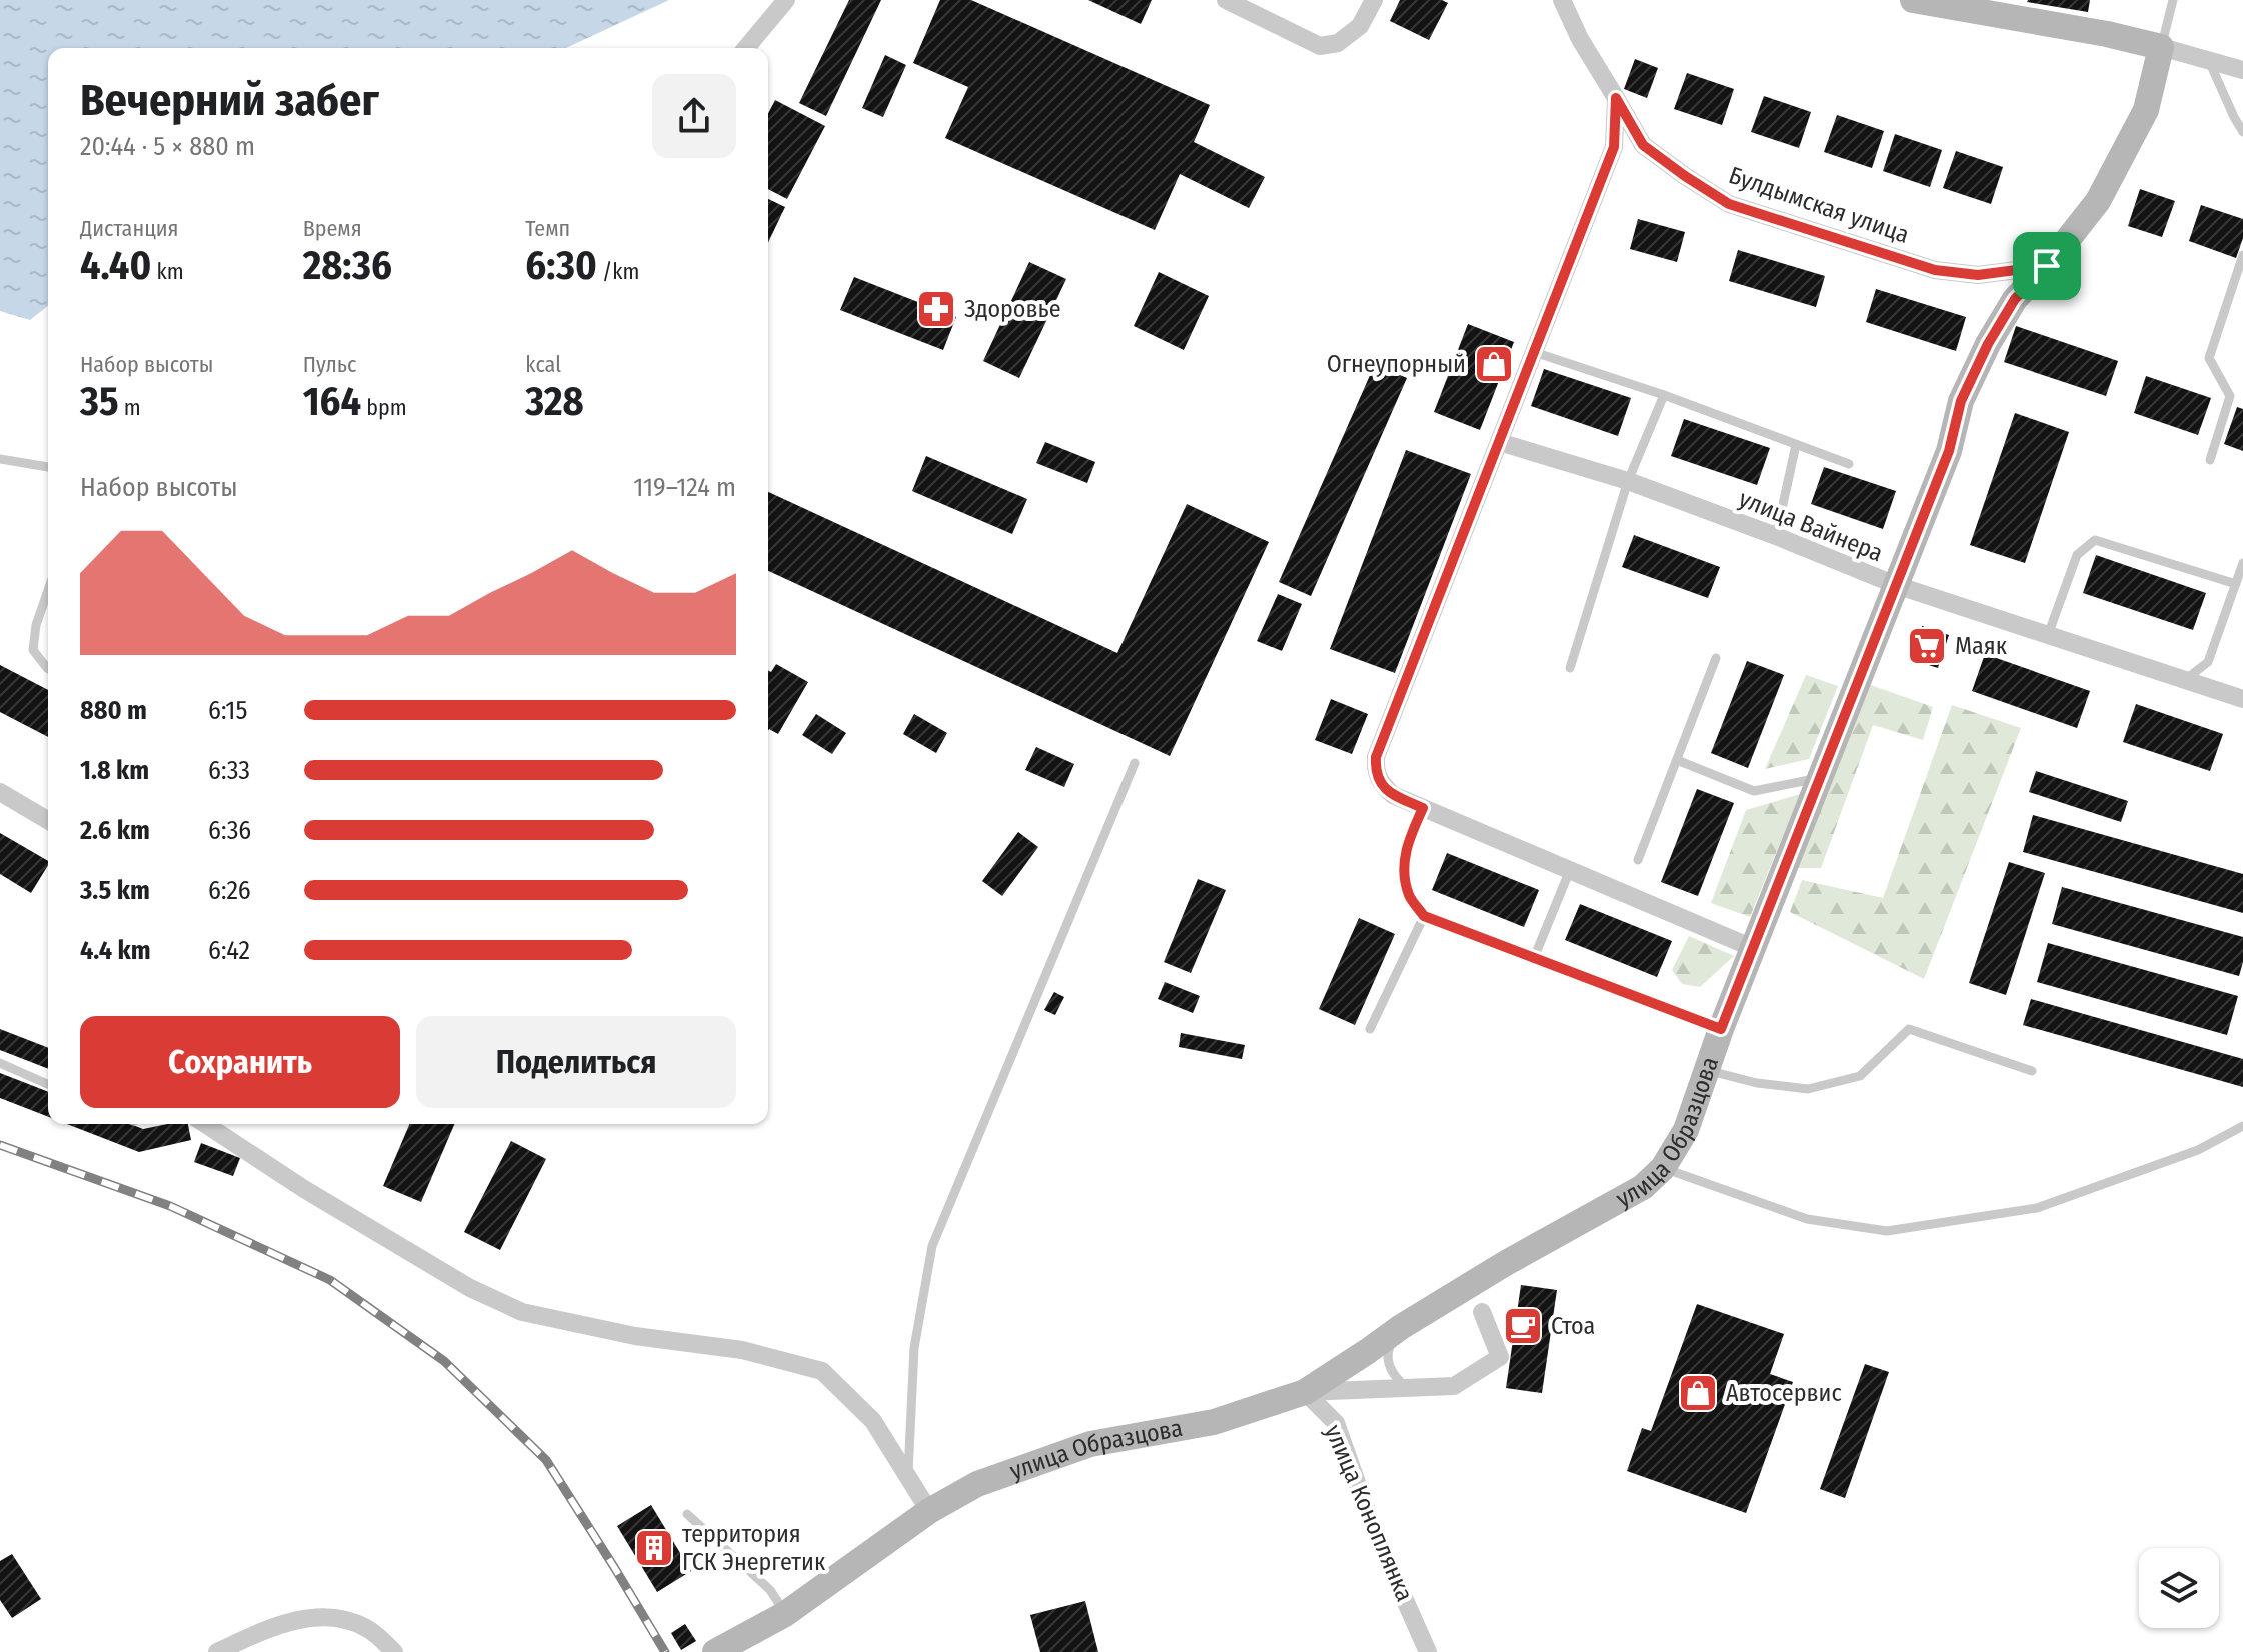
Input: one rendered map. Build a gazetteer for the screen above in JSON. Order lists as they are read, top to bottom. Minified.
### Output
{"streets":{"main road":["улица Образцова"],"street":["Булдымская улица","улица Вайнера","улица Коноплянка"]},"crossings":[["Булдымская улица","улица Образцова"],["улица Вайнера","улица Образцова"],["улица Образцова","улица Коноплянка"]],"places":{"pharmacy":["Здоровье"],"shop":["Огнеупорный","Автосервис"],"supermarket":["Маяк"],"cafe":["Стоа"],"building":["территория ГСК Энергетик"]},"page":{"heading":["Вечерний забег","20:44 · 5 × 880 m"],"stats":[["Дистанция","4.40 km"],["Время","28:36"],["Темп","6:30 /km"],["Набор высоты","35 m"],["Пульс","164 bpm"],["kcal","328"]],"chart":["Набор высоты","119–124 m"],"list":[{"name":"880 m","note":"6:15"},{"name":"1.8 km","note":"6:33"},{"name":"2.6 km","note":"6:36"},{"name":"3.5 km","note":"6:26"},{"name":"4.4 km","note":"6:42"}],"buttons":["Сохранить","Поделиться"]}}
